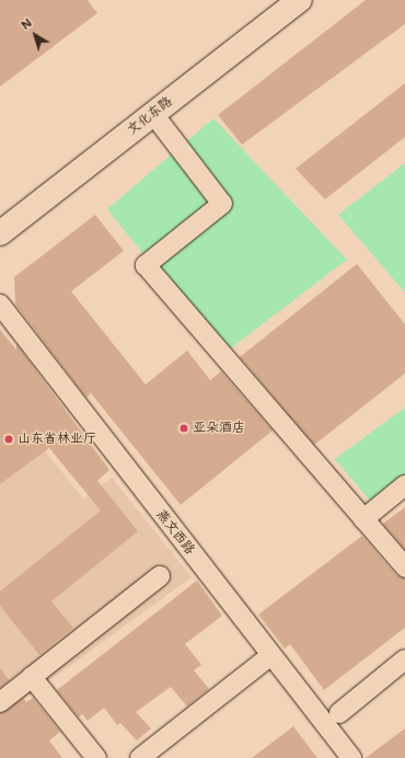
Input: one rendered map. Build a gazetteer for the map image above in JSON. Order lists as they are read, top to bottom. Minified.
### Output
{"streets":{"main road":["文化东路"],"street":["燕文西路"]},"places":["亚朵酒店","山东省林业厅"],"north":"top left"}
